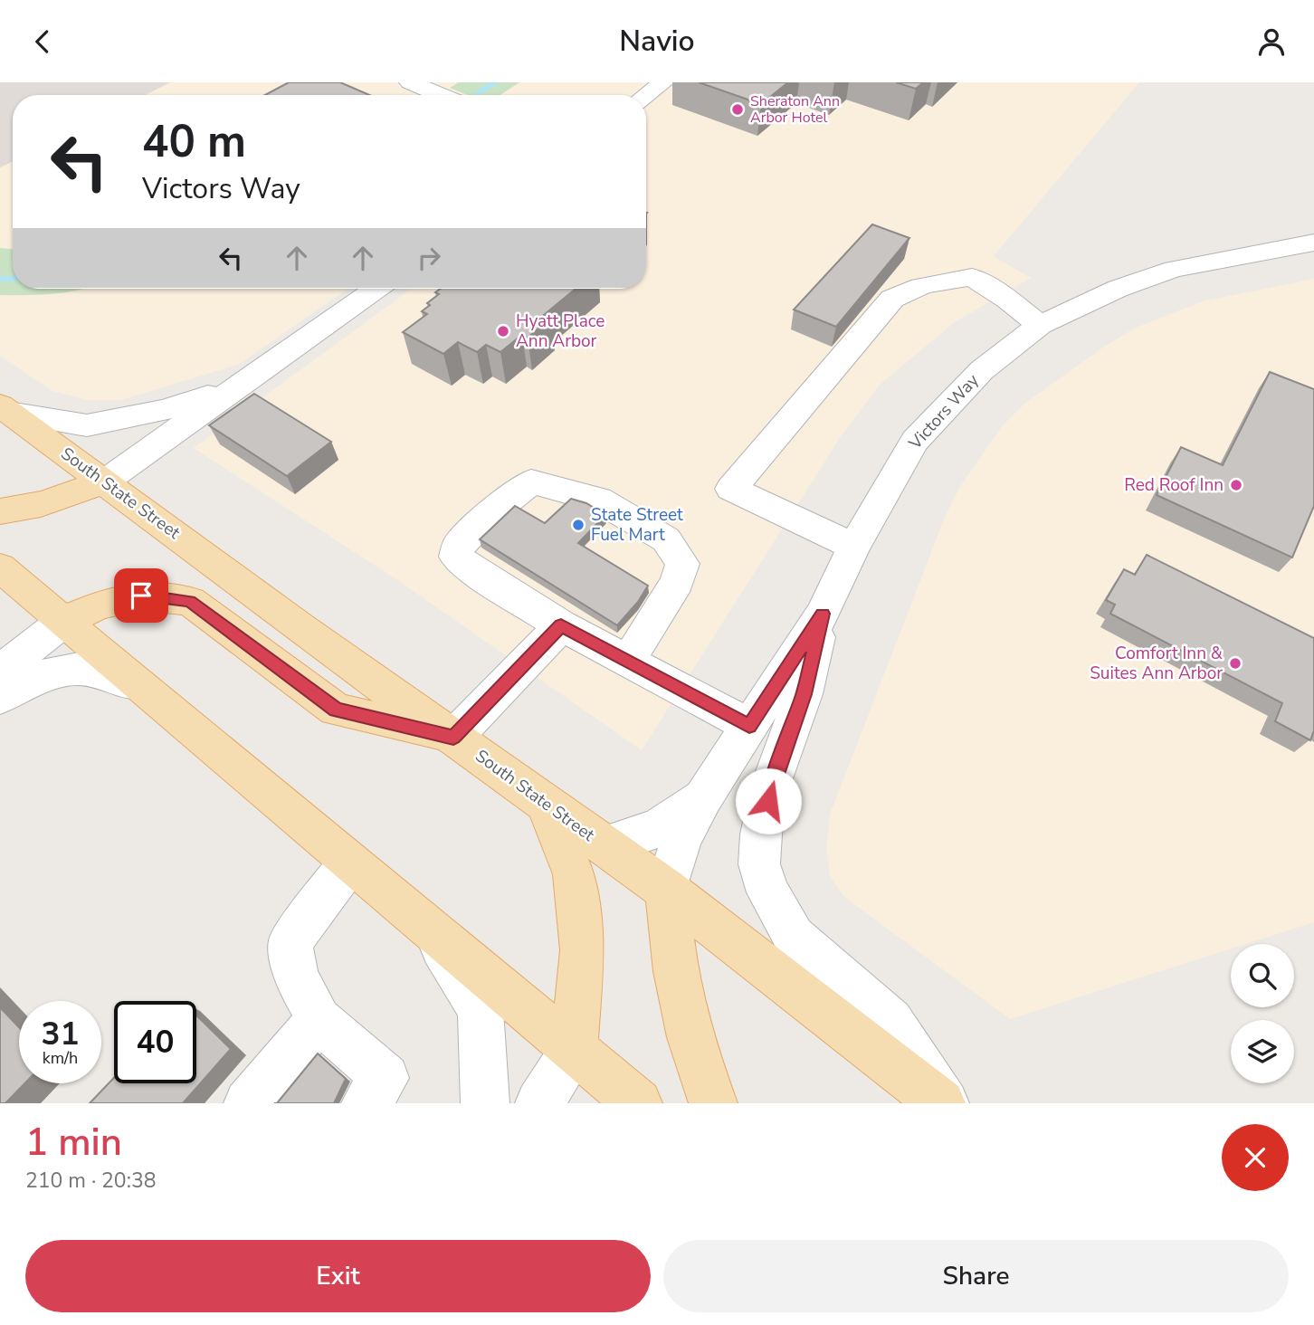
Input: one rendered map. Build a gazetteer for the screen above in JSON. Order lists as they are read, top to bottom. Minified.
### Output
{"streets":{"main road":["South State Street"],"street":["Victors Way"]},"crossings":[["Victors Way","South State Street"]],"places":["Sheraton Ann Arbor Hotel","Hyatt Place Ann Arbor","Red Roof Inn","State Street Fuel Mart","Comfort Inn & Suites Ann Arbor"],"page":{"header":"Navio","turn":["40 m","Victors Way"],"speed":"31 km/h","limit":"40","heading":["1 min","210 m · 20:38"],"buttons":["Exit","Share"]}}
